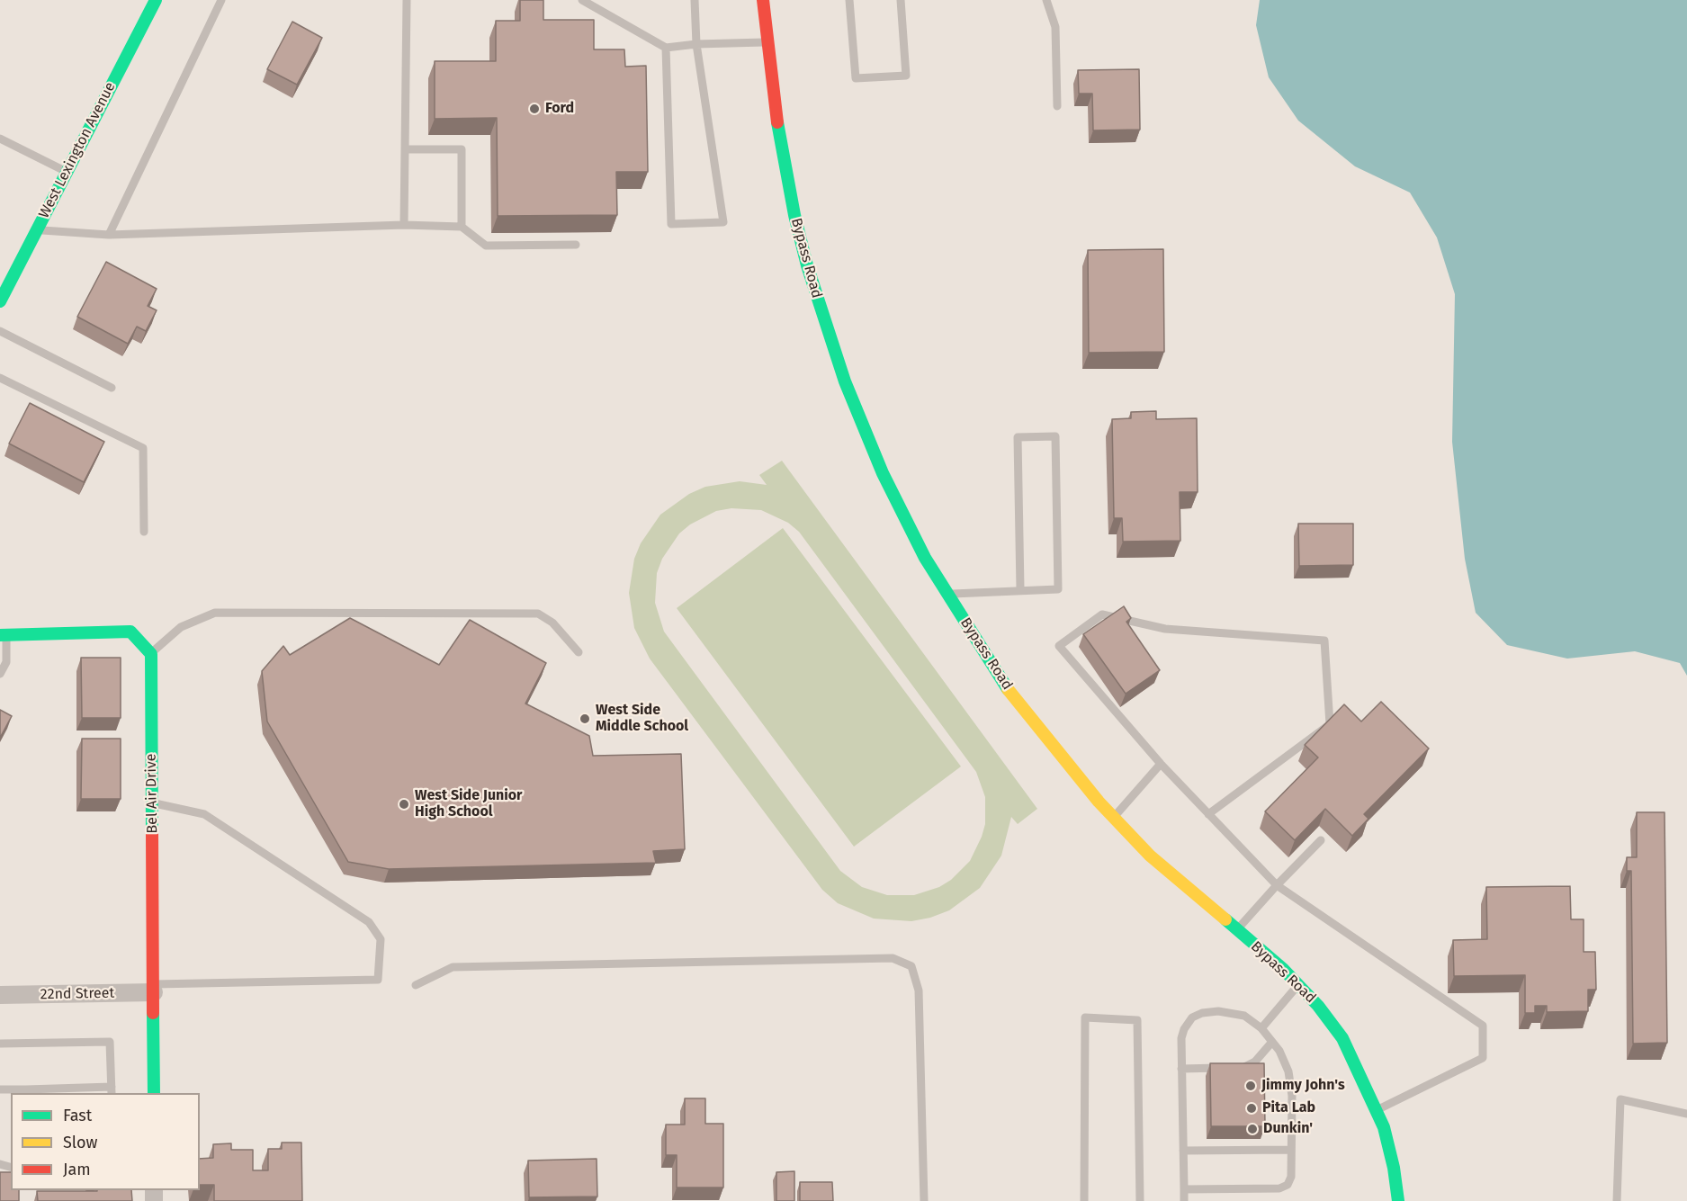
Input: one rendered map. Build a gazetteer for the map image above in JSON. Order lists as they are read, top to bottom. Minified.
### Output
{"streets":{"main road":["West Lexington Avenue","Bypass Road","Bel Air Drive"],"street":["22nd Street"]},"crossings":[["Bel Air Drive","22nd Street"]],"places":["Ford","West Side Middle School","West Side Junior High School","Jimmy John's","Pita Lab","Dunkin'"],"legend":["Fast","Slow","Jam"]}
